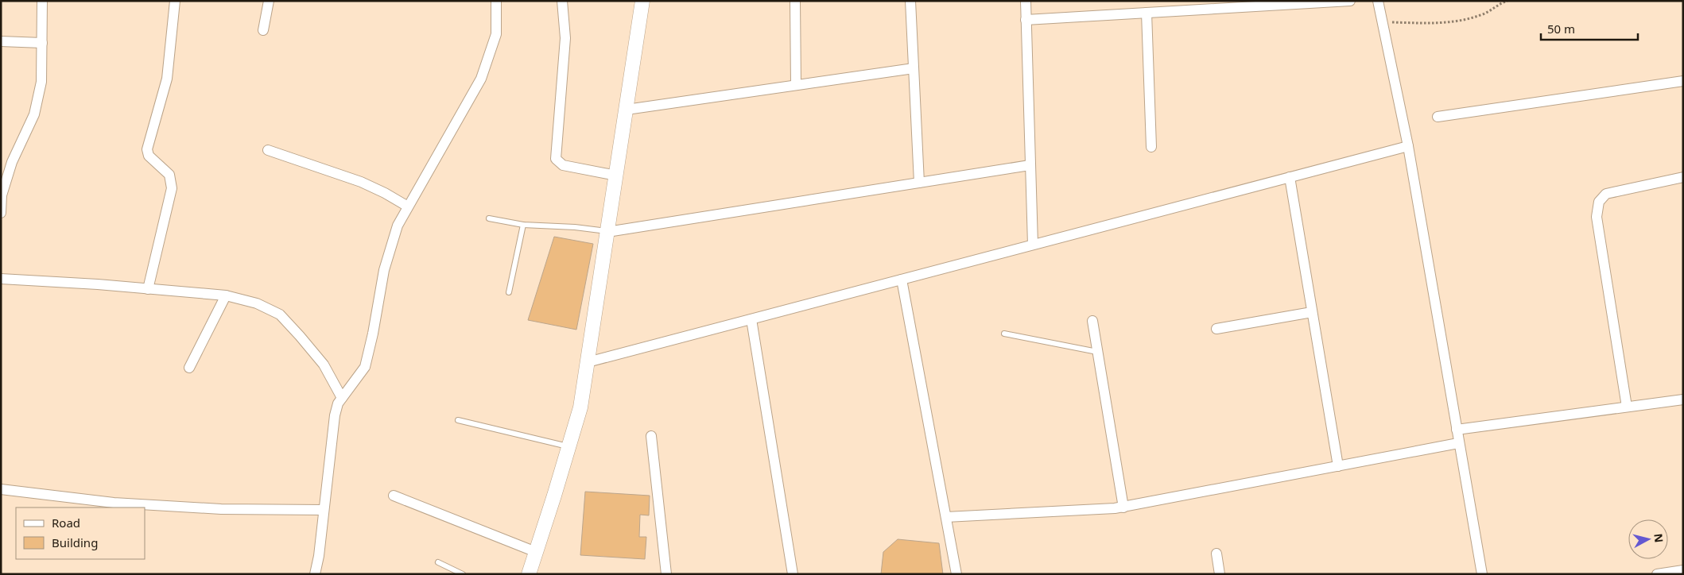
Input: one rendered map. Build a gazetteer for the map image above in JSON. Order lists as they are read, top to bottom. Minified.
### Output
{"legend":["Road","Building"],"scale_bar":"50 m","north":"right"}
